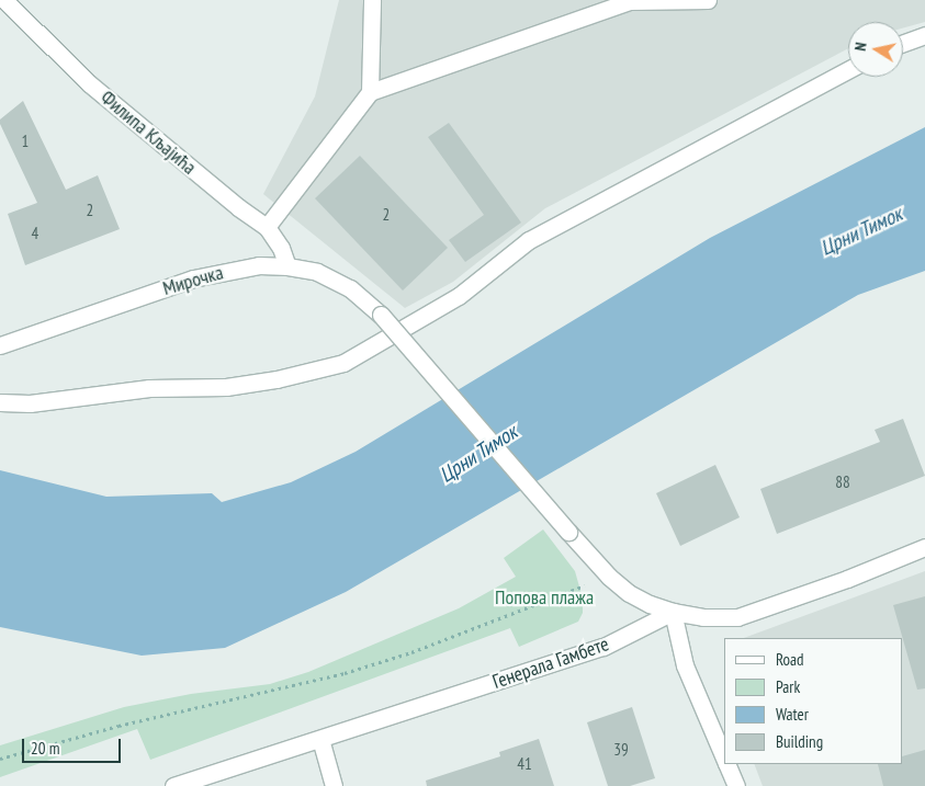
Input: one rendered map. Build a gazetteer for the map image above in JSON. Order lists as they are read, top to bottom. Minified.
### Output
{"streets":{"street":["Филипа Кљајића","Мирочка","Генерала Гамбете"]},"crossings":[["Филипа Кљајића","Мирочка"],["Мирочка","Генерала Гамбете"]],"water":["Црни Тимок"],"parks":["Попова плажа"],"house_numbers":["1","2","2","4","88","39","41"],"legend":["Road","Park","Water","Building"],"scale_bar":"20 m","north":"left"}
